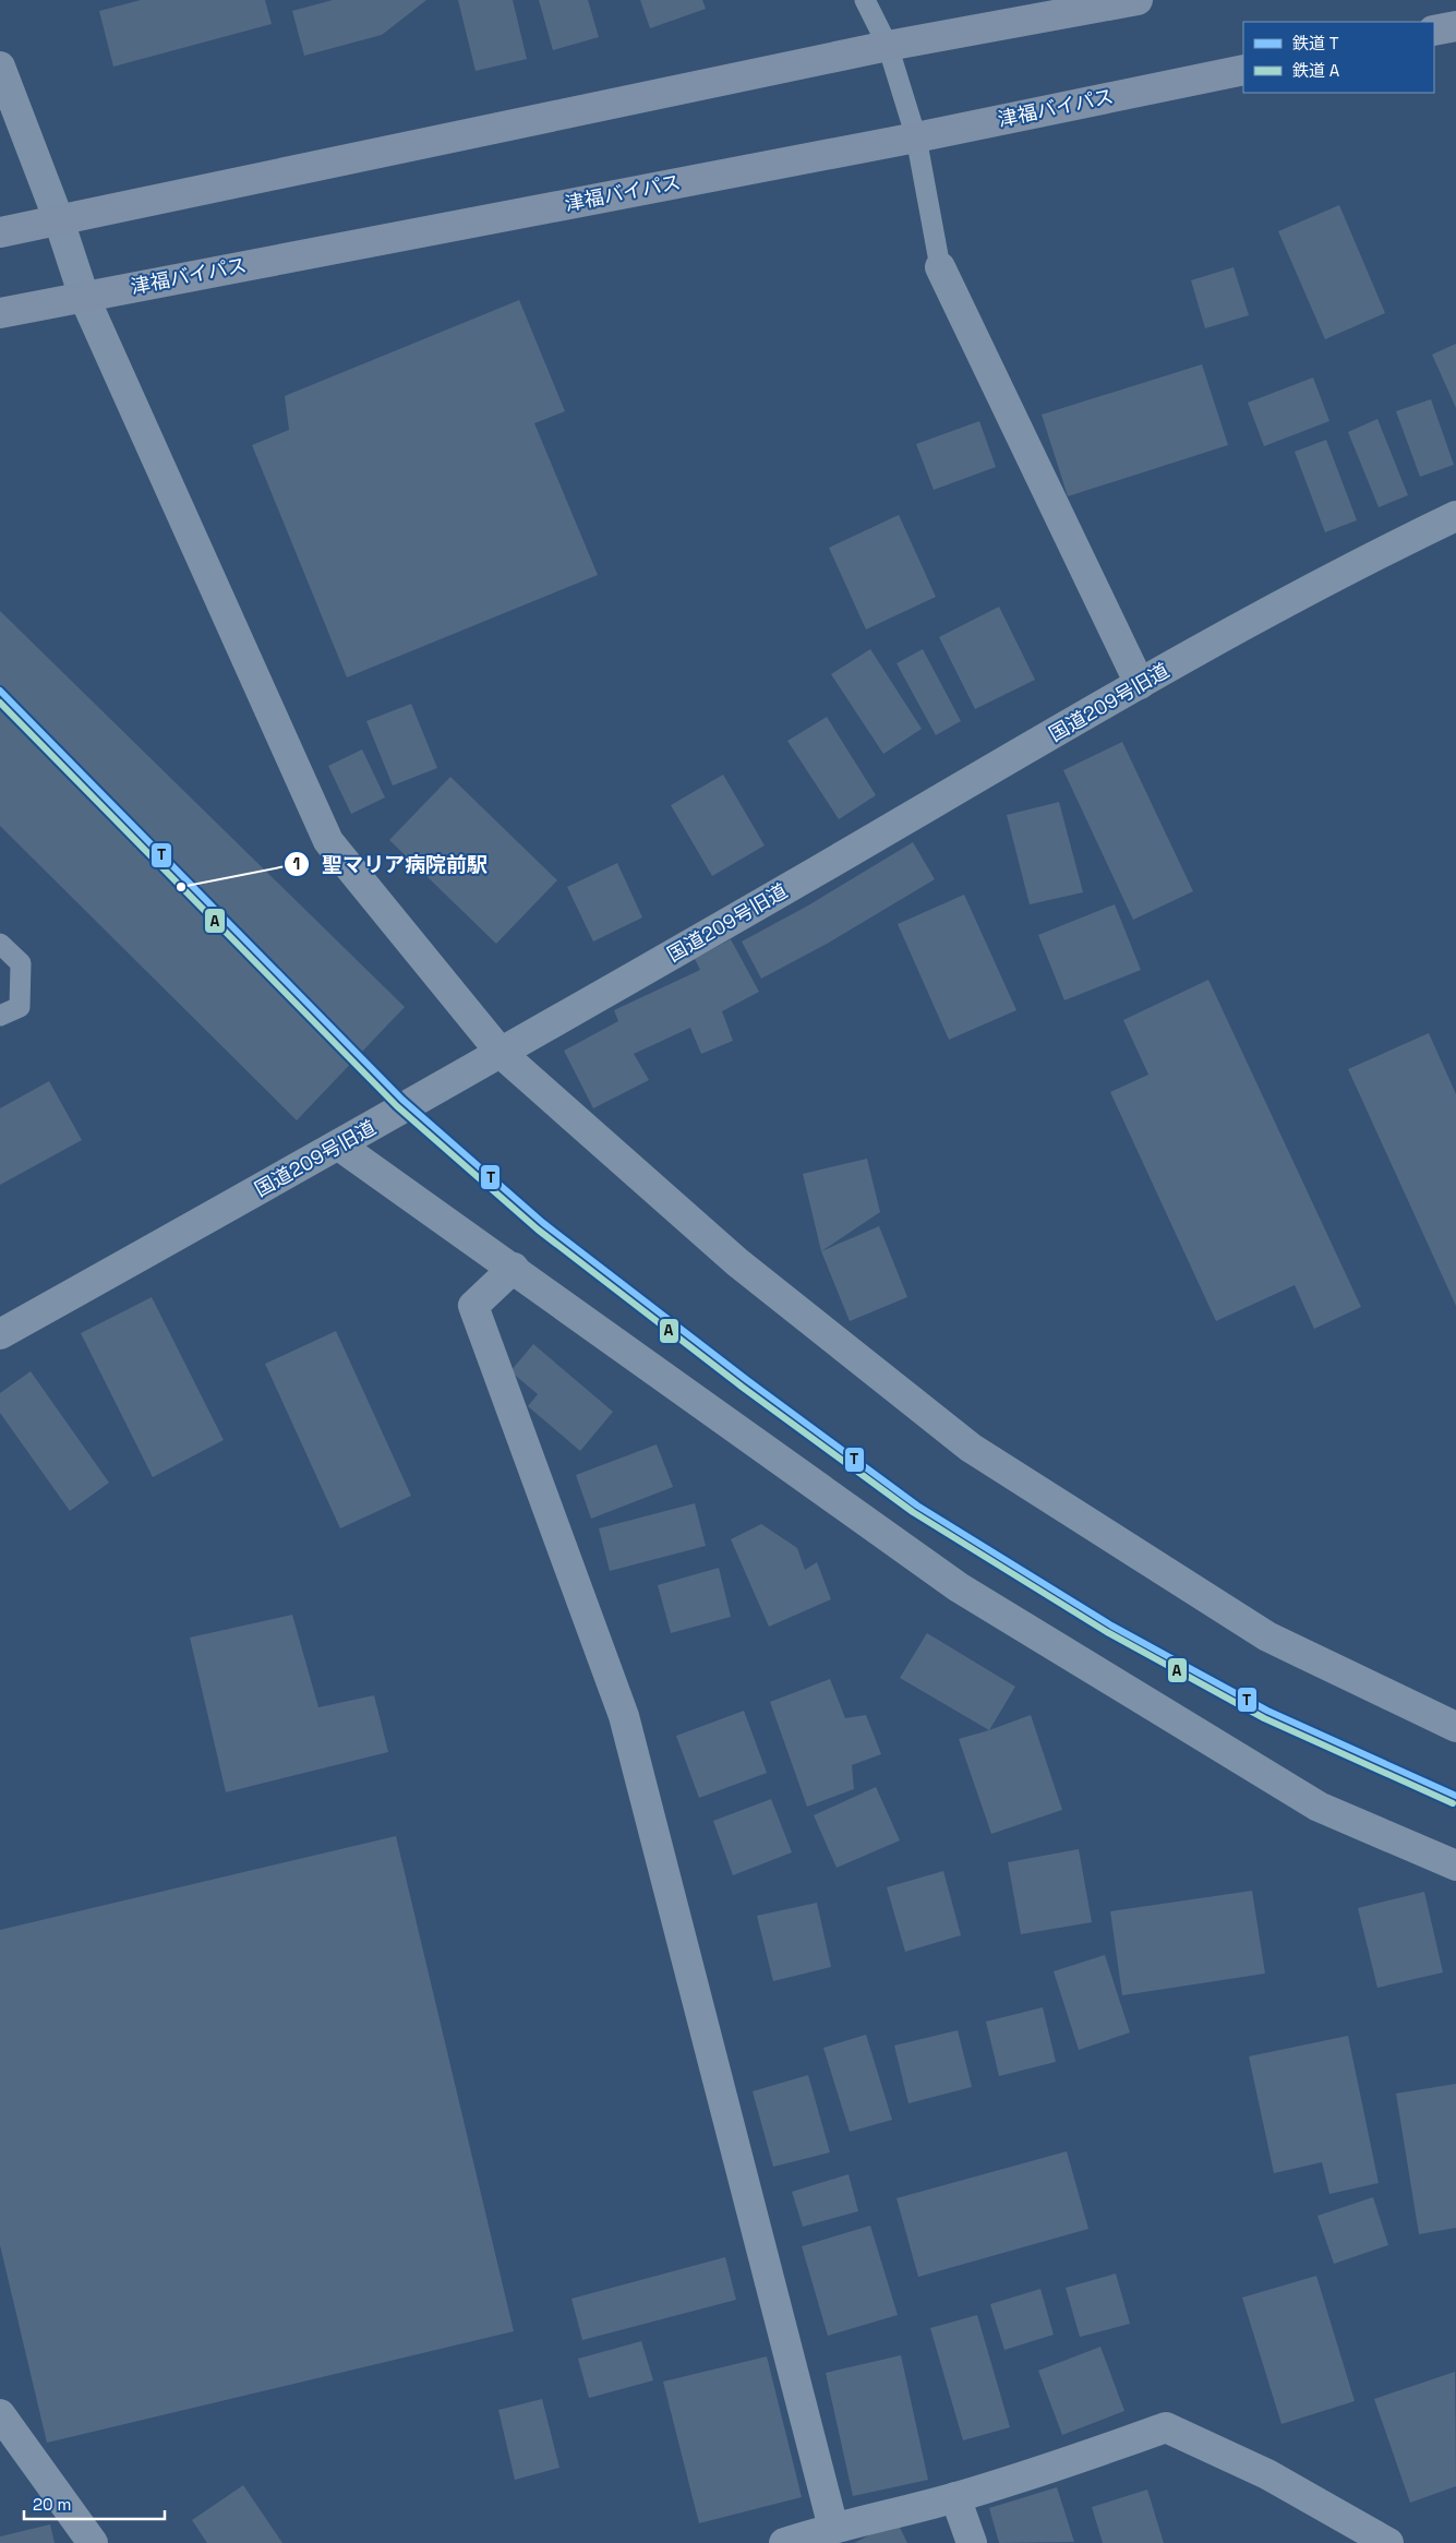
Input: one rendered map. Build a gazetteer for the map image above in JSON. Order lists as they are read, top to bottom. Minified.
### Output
{"streets":{"highway":["津福バイパス"],"street":["国道209号旧道"]},"places":["聖マリア病院前駅"],"lines":["rail line T","rail line A"],"legend":["鉄道 T","鉄道 A"],"scale_bar":"20 m"}
